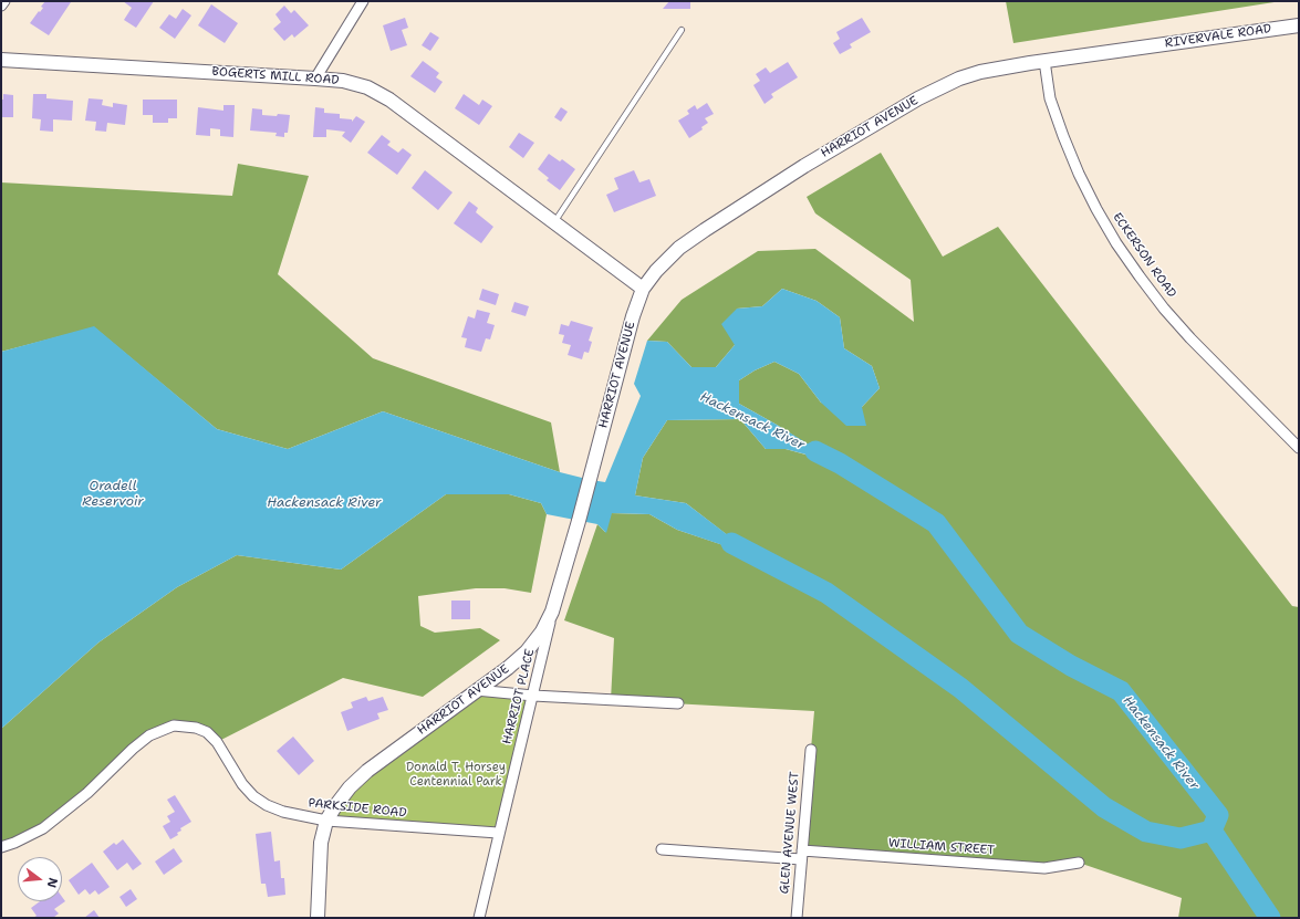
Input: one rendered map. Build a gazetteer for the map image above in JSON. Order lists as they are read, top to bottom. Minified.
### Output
{"streets":{"street":["RIVERVALE ROAD","BOGERTS MILL ROAD","HARRIOT AVENUE","ECKERSON ROAD","HARRIOT PLACE","PARKSIDE ROAD","GLEN AVENUE WEST","WILLIAM STREET"]},"crossings":[["RIVERVALE ROAD","HARRIOT AVENUE"],["BOGERTS MILL ROAD","HARRIOT AVENUE"],["HARRIOT AVENUE","ECKERSON ROAD"],["HARRIOT AVENUE","HARRIOT PLACE"],["HARRIOT AVENUE","PARKSIDE ROAD"],["HARRIOT PLACE","PARKSIDE ROAD"],["GLEN AVENUE WEST","WILLIAM STREET"]],"water":["Hackensack River","Oradell Reservoir"],"parks":["Donald T. Horsey Centennial Park"],"north":"right"}
